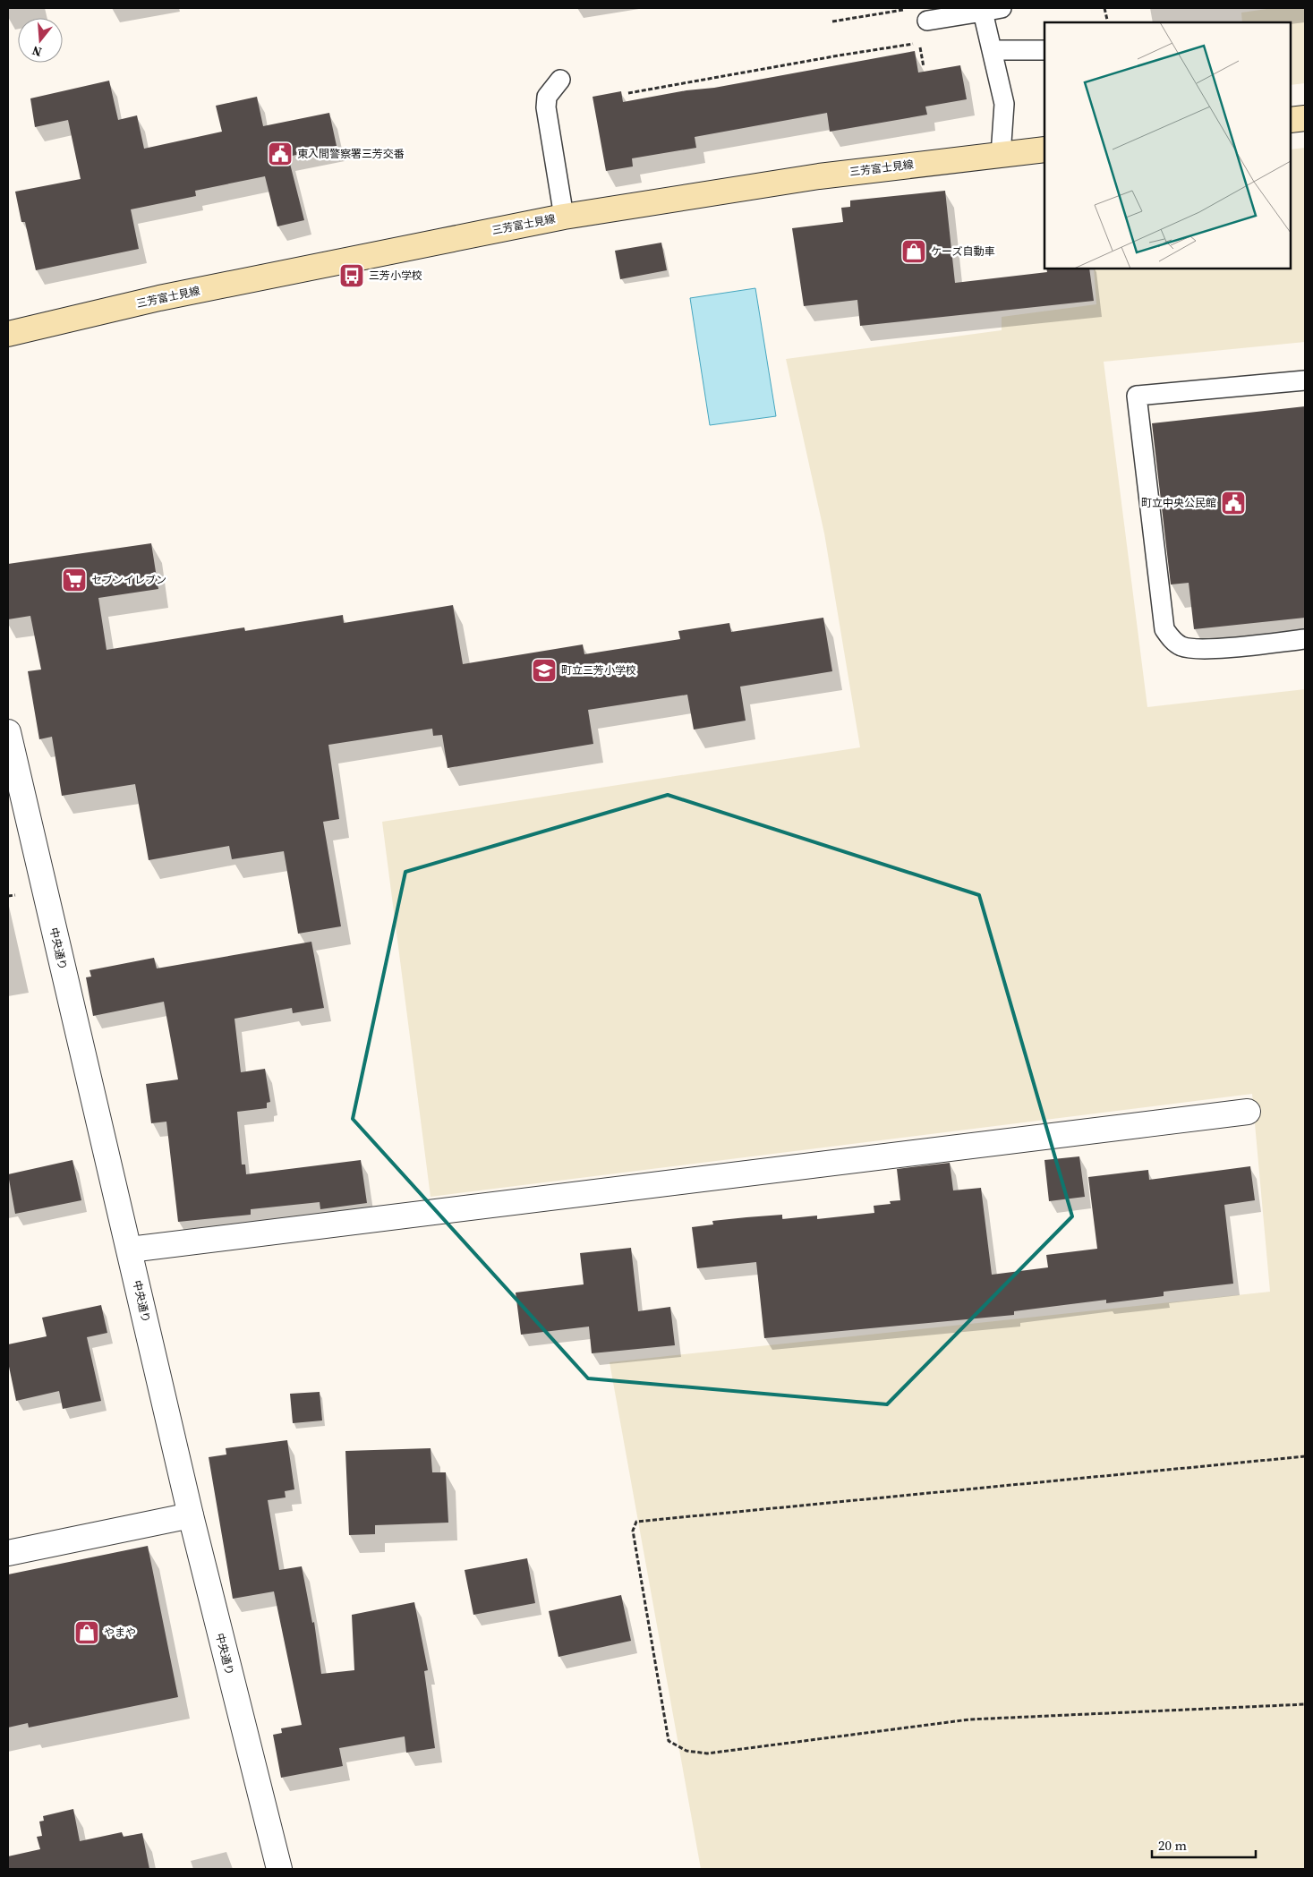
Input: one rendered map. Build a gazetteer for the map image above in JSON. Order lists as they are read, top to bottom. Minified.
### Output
{"streets":{"main road":["三芳富士見線"],"street":["中央通り"]},"places":{"public building":["東入間警察署三芳交番","町立中央公民館"],"shop":["ケーズ自動車","やまや"],"bus stop":["三芳小学校"],"supermarket":["セブンイレブン"],"school or university":["町立三芳小学校"]},"scale_bar":"20 m","north":"bottom"}
